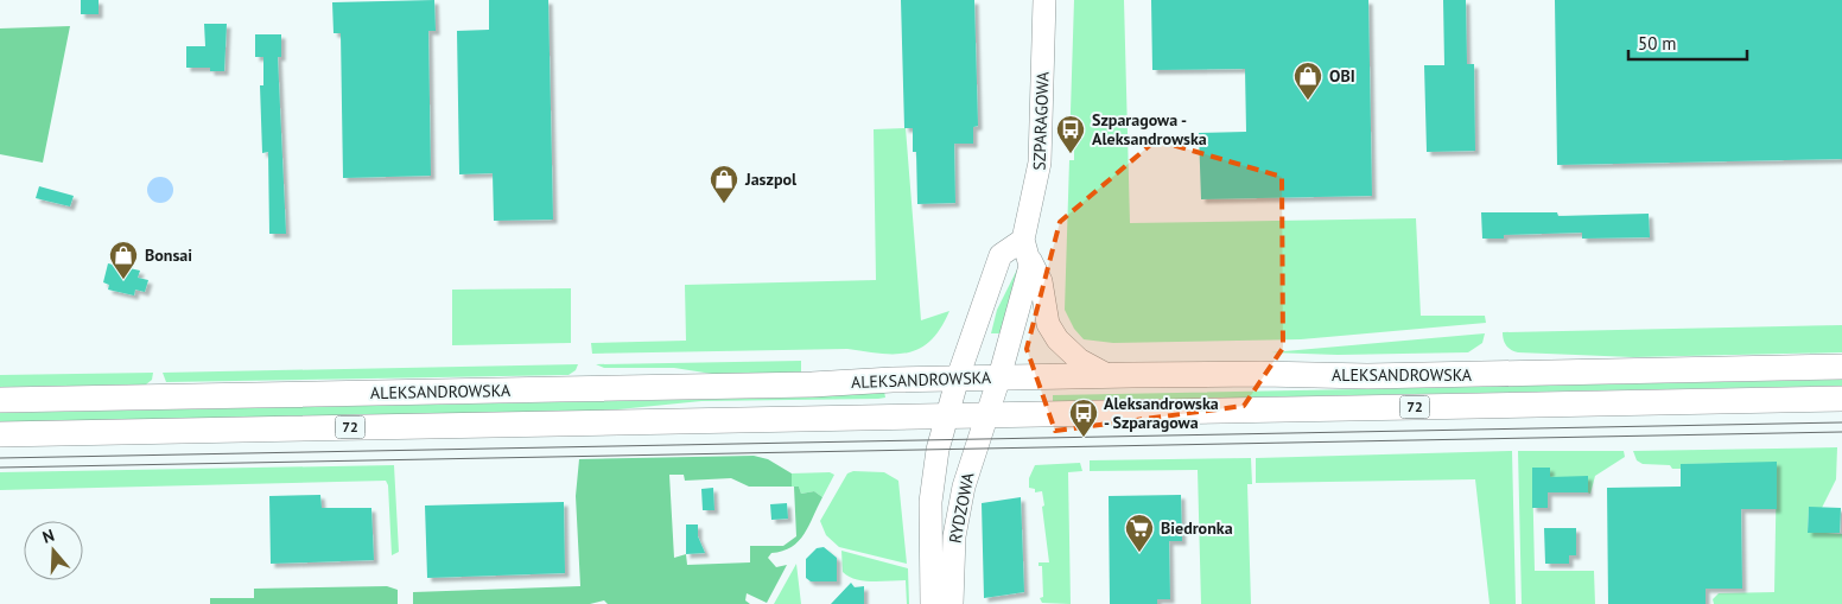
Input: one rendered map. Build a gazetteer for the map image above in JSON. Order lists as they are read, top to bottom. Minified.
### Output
{"streets":{"main road":["ALEKSANDROWSKA","72"],"street":["SZPARAGOWA","RYDZOWA"]},"crossings":[["SZPARAGOWA","ALEKSANDROWSKA"],["SZPARAGOWA","RYDZOWA"],["ALEKSANDROWSKA","RYDZOWA"]],"places":{"shop":["OBI","Jaszpol","Bonsai"],"bus stop":["Szparagowa - Aleksandrowska","Aleksandrowska - Szparagowa"],"supermarket":["Biedronka"]},"scale_bar":"50 m","north":"top"}
